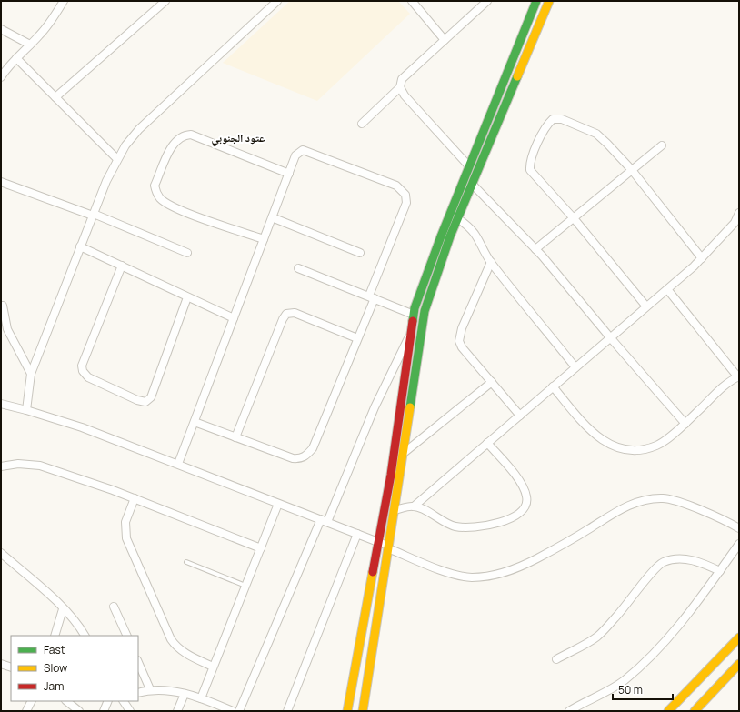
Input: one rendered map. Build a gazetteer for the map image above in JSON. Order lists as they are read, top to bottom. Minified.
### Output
{"districts":["عتود الجنوبي"],"legend":["Fast","Slow","Jam"],"scale_bar":"50 m"}
